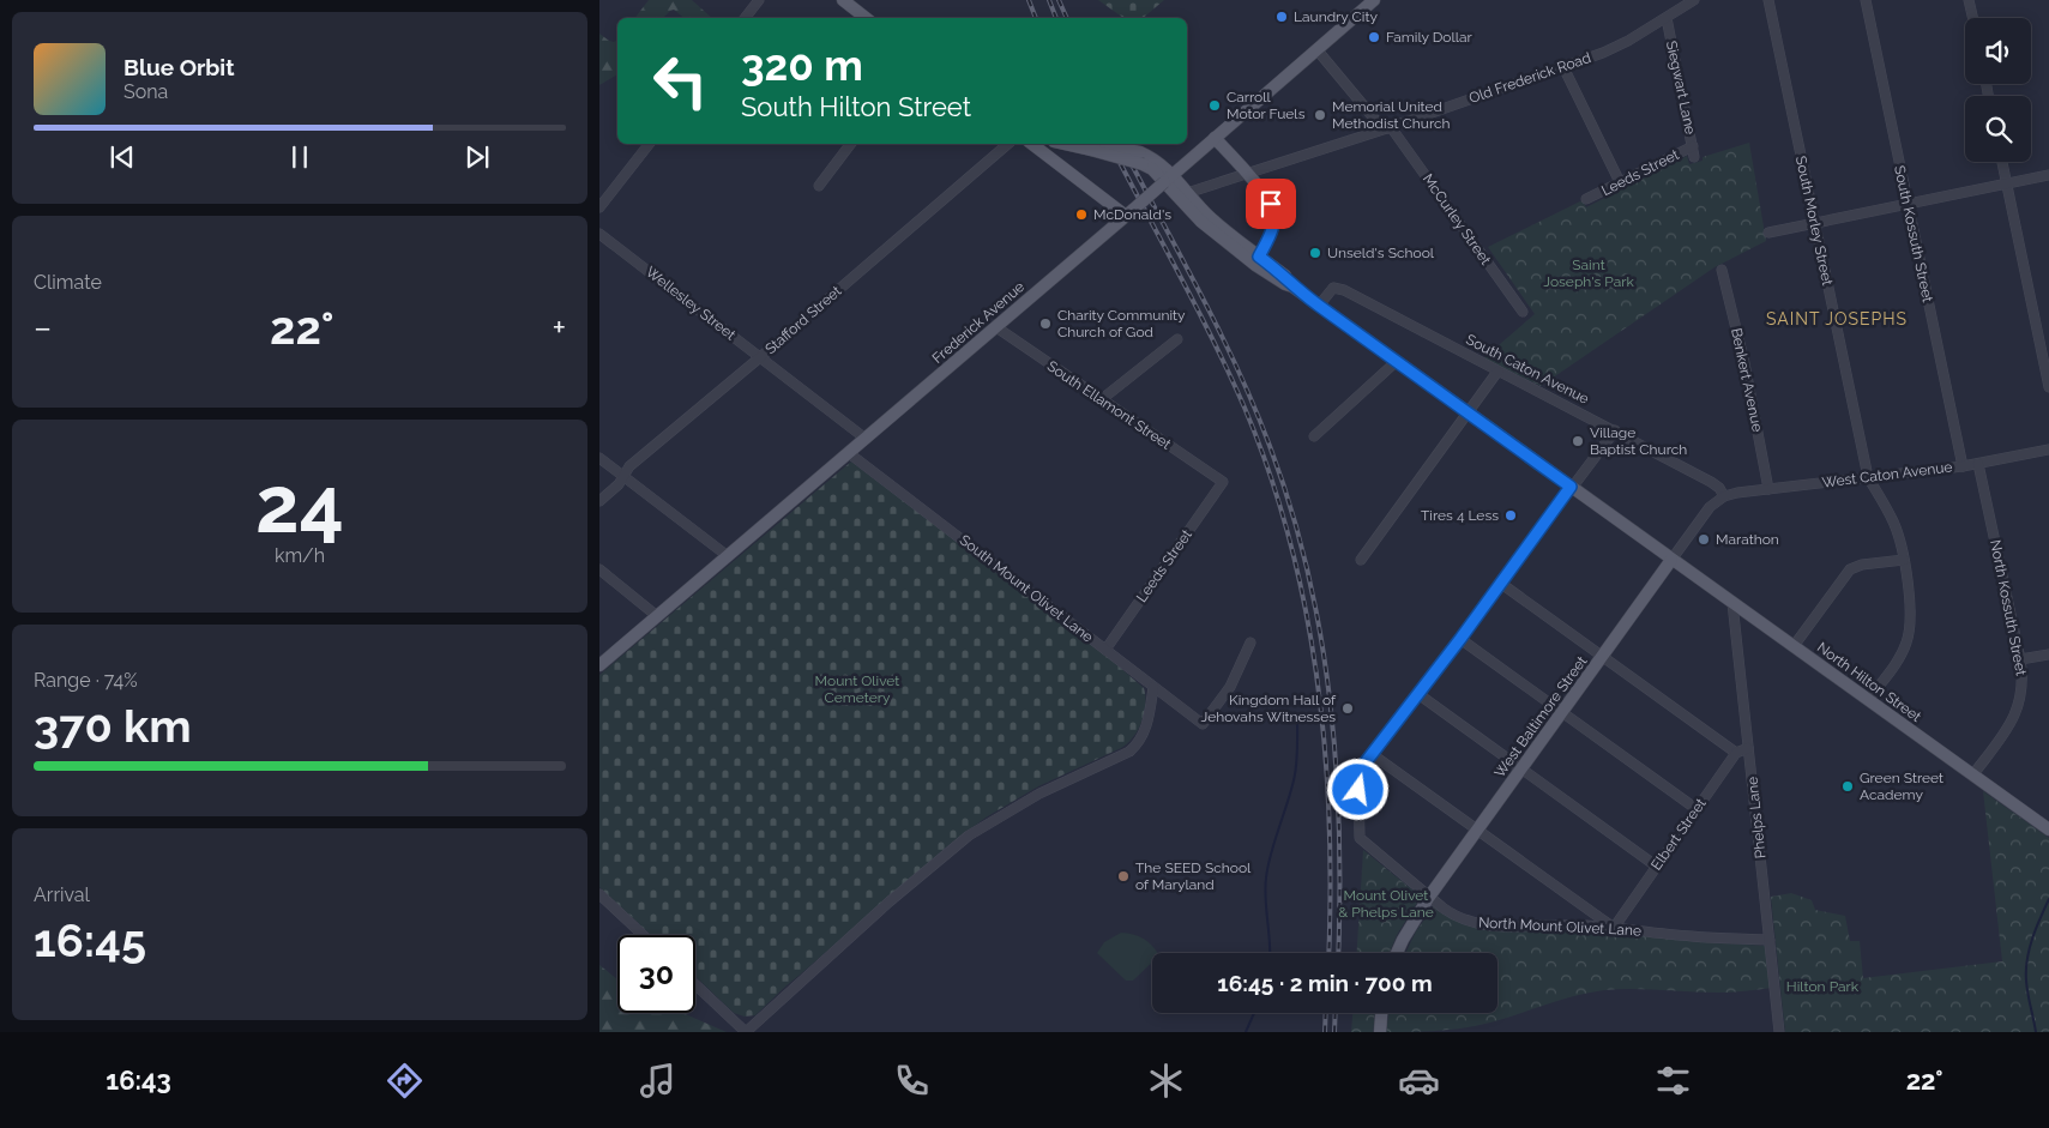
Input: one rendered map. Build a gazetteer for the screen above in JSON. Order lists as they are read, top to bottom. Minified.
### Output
{"streets":{"main road":["Frederick Avenue","North Hilton Street","West Baltimore Street"],"street":["Old Frederick Road","Siegwart Lane","Leeds Street","McCurley Street","South Morley Street","South Kossuth Street","Wellesley Street","Stafford Street","South Caton Avenue","Benkert Avenue","South Ellamont Street","West Caton Avenue","South Mount Olivet Lane","North Kossuth Street","Phelps Lane","Elbert Street","North Mount Olivet Lane"]},"crossings":[["Old Frederick Road","Siegwart Lane"],["Old Frederick Road","McCurley Street"],["Siegwart Lane","Leeds Street"],["Leeds Street","South Ellamont Street"],["Leeds Street","South Mount Olivet Lane"],["McCurley Street","Frederick Avenue"],["South Morley Street","West Caton Avenue"],["South Morley Street","North Hilton Street"],["South Kossuth Street","West Caton Avenue"],["Wellesley Street","Stafford Street"],["Wellesley Street","Frederick Avenue"],["Frederick Avenue","South Ellamont Street"],["Frederick Avenue","South Mount Olivet Lane"],["South Caton Avenue","West Caton Avenue"],["South Caton Avenue","North Hilton Street"],["South Caton Avenue","West Baltimore Street"],["Benkert Avenue","West Caton Avenue"],["West Caton Avenue","North Kossuth Street"],["West Caton Avenue","West Baltimore Street"],["North Kossuth Street","North Hilton Street"],["North Hilton Street","West Baltimore Street"],["North Hilton Street","Phelps Lane"],["West Baltimore Street","North Mount Olivet Lane"],["Phelps Lane","North Mount Olivet Lane"],["Elbert Street","North Mount Olivet Lane"]],"districts":["SAINT JOSEPHS"],"parks":["Saint Joseph's Park","Mount Olivet Cemetery","Mount Olivet & Phelps Lane","Hilton Park"],"places":["Laundry City","Family Dollar","Carroll Motor Fuels","Memorial United Methodist Church","McDonald's","Unseld's School","Charity Community Church of God","Village Baptist Church","Tires 4 Less","Marathon","Kingdom Hall of Jehovahs Witnesses","Green Street Academy","The SEED School of Maryland"],"page":{"turn":["320 m","South Hilton Street"],"song":["Blue Orbit","Sona"],"tile":["Climate",["24","km/h"],["Range · 74%","370 km"],["Arrival","16:45"]],"heat":["−","22°","+"],"limit":"30","trip":"16:45 · 2 min · 700 m","tabs":["16:43","22°"]}}
